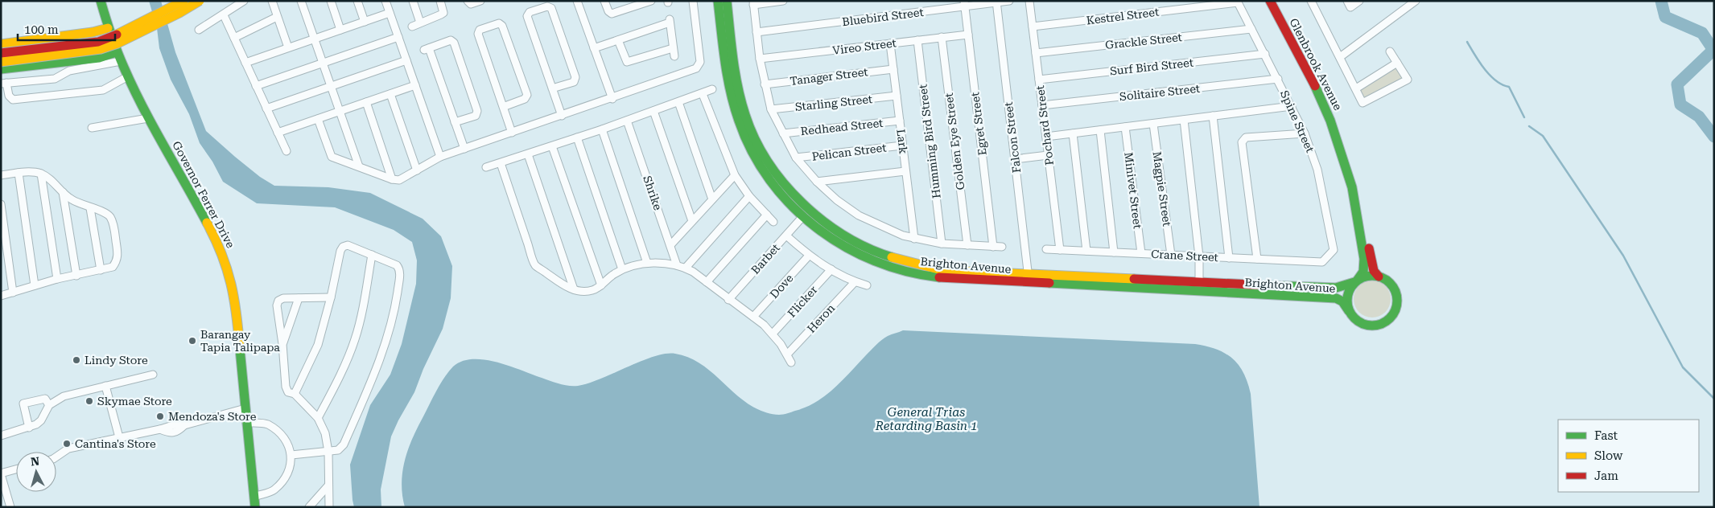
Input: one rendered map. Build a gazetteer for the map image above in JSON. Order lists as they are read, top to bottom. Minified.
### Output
{"streets":{"street":["Kestrel Street","Bluebird Street","Grackle Street","Vireo Street","Glenbrook Avenue","Surf Bird Street","Tanager Street","Solitaire Street","Starling Street","Spine Street","Egret Street","Pochard Street","Redhead Street","Falcon Street","Lark","Humming Bird Street","Golden Eye Street","Pelican Street","Magpie Street","Minivet Street","Shrike","Governor Ferrer Drive","Crane Street","Barbet","Brighton Avenue","Dove","Flicker","Heron"]},"crossings":[["Kestrel Street","Spine Street"],["Kestrel Street","Pochard Street"],["Bluebird Street","Egret Street"],["Bluebird Street","Falcon Street"],["Grackle Street","Spine Street"],["Grackle Street","Pochard Street"],["Vireo Street","Egret Street"],["Vireo Street","Lark"],["Vireo Street","Humming Bird Street"],["Vireo Street","Golden Eye Street"],["Glenbrook Avenue","Brighton Avenue"],["Surf Bird Street","Spine Street"],["Surf Bird Street","Pochard Street"],["Tanager Street","Lark"],["Solitaire Street","Spine Street"],["Solitaire Street","Pochard Street"],["Starling Street","Lark"],["Spine Street","Crane Street"],["Pochard Street","Crane Street"],["Redhead Street","Lark"],["Falcon Street","Brighton Avenue"],["Lark","Pelican Street"],["Magpie Street","Crane Street"],["Minivet Street","Crane Street"],["Barbet","Brighton Avenue"]],"water":["General Trias Retarding Basin 1"],"places":["Barangay Tapia Talipapa","Lindy Store","Skymae Store","Mendoza's Store","Cantina's Store"],"legend":["Fast","Slow","Jam"],"scale_bar":"100 m","north":"top"}
